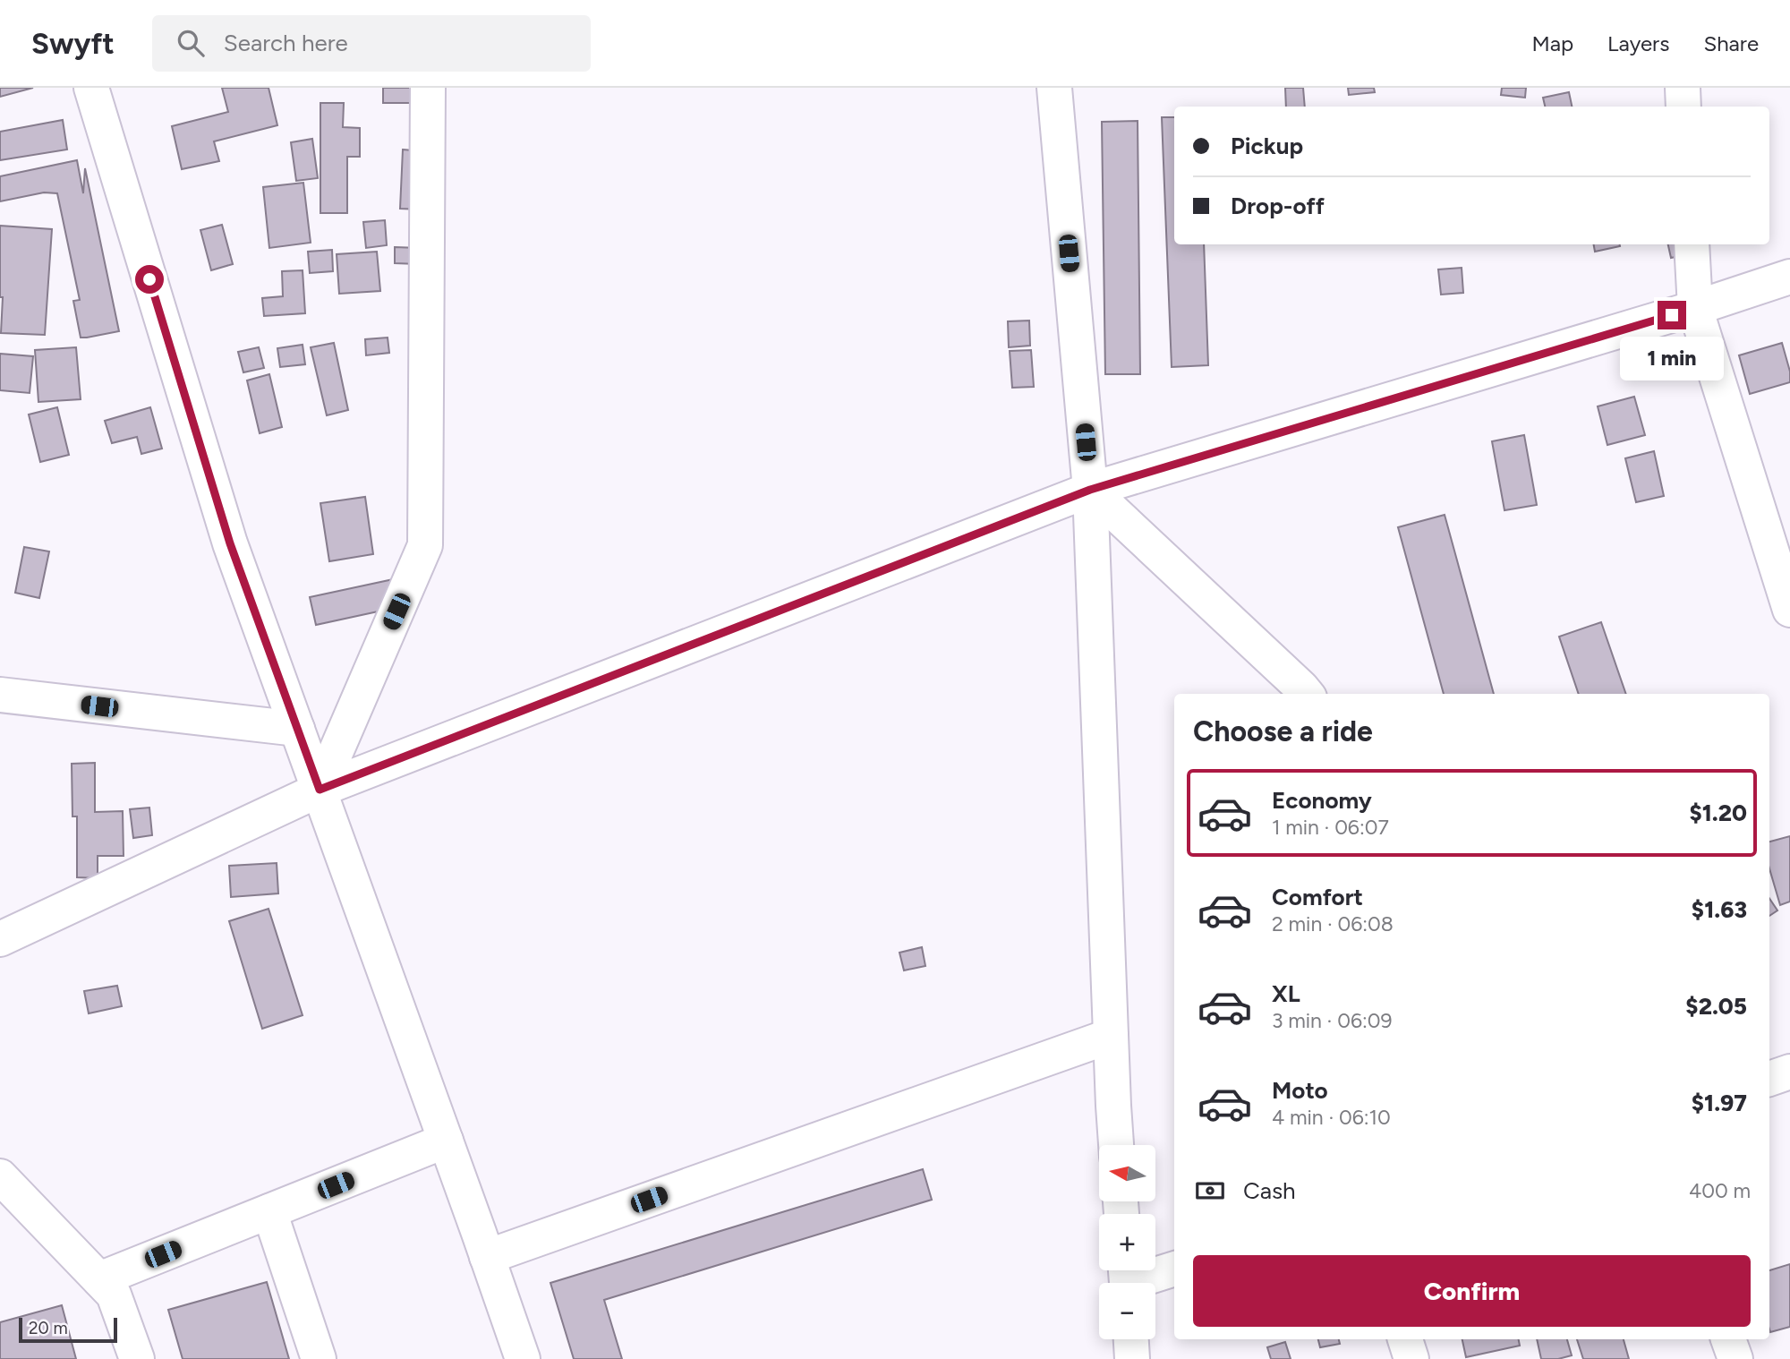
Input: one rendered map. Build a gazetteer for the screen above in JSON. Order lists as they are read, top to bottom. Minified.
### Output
{"scale_bar":"20 m","north":"left","page":{"header":"Swyft","search":"Search here","nav":["Map","Layers","Share"],"banner":["Pickup","Drop-off"],"bubble":"1 min","heading":"Choose a ride","list":[{"name":"Economy","note":"1 min · 06:07","value":"$1.20"},{"name":"Comfort","note":"2 min · 06:08","value":"$1.63"},{"name":"XL","note":"3 min · 06:09","value":"$2.05"},{"name":"Moto","note":"4 min · 06:10","value":"$1.97"}],"map_buttons":["+","−"],"pay":["Cash","400 m"],"buttons":"Confirm","scale":"20 m"}}
